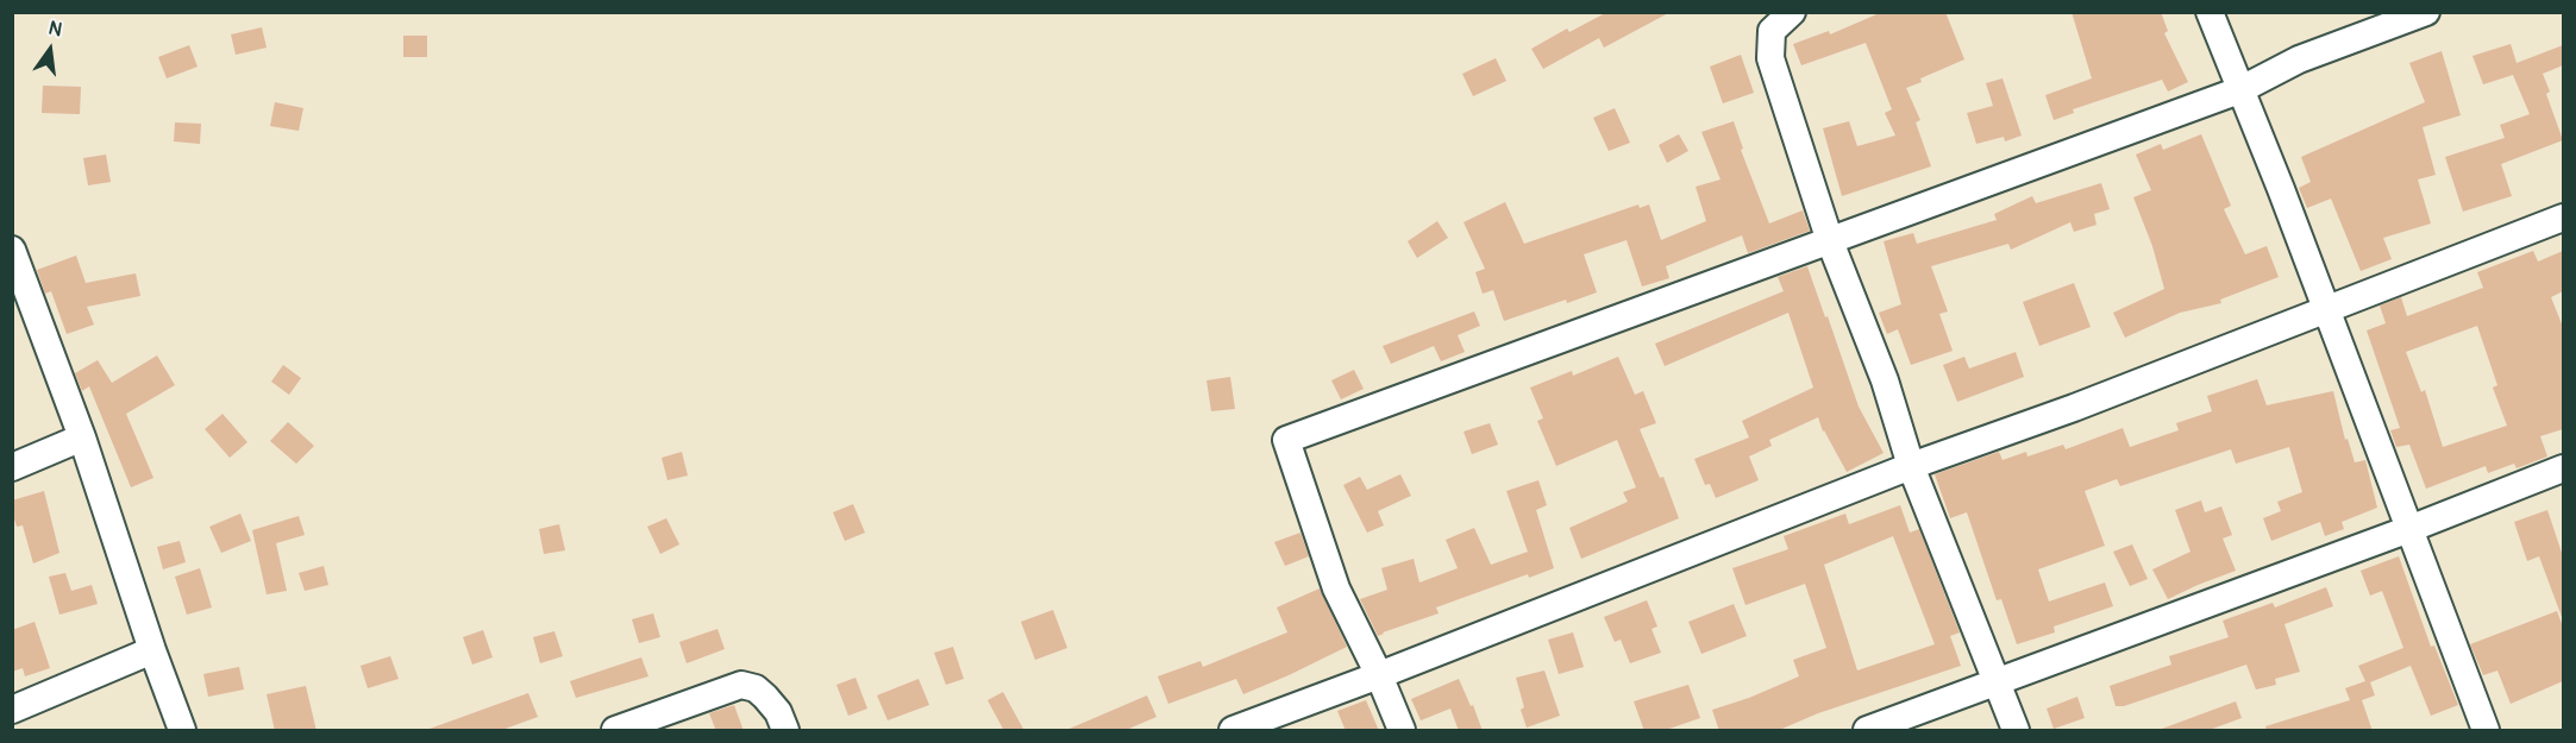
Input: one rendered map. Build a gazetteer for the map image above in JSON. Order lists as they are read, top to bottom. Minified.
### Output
{"north":"top"}
